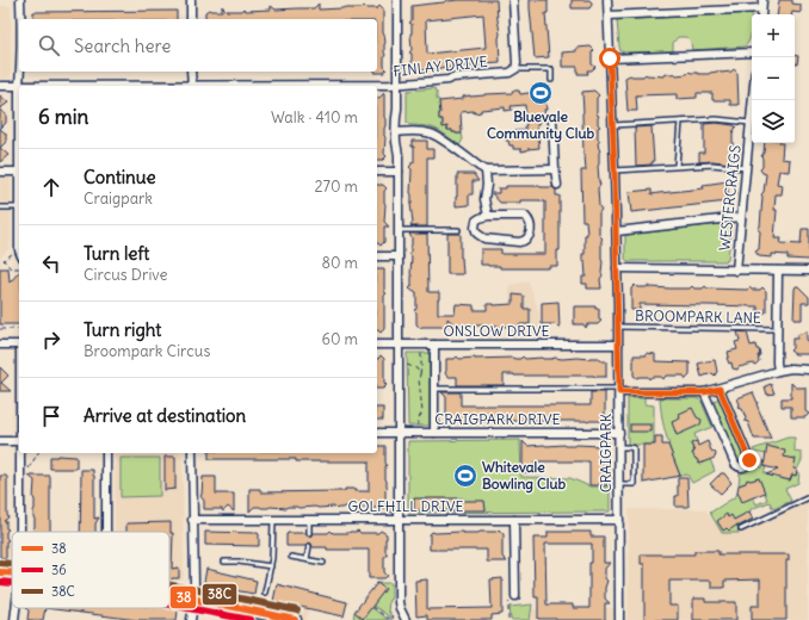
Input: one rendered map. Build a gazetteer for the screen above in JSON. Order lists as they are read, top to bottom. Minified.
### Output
{"streets":{"street":["FINLAY DRIVE","WESTERCRAIGS","ONSLOW DRIVE","CRAIGPARK DRIVE","CRAIGPARK","GOLFHILL DRIVE"],"lane":["BROOMPARK LANE"]},"crossings":[["BROOMPARK LANE","CRAIGPARK"],["ONSLOW DRIVE","CRAIGPARK"],["CRAIGPARK DRIVE","CRAIGPARK"],["CRAIGPARK","GOLFHILL DRIVE"]],"places":{"sports":["Bluevale Community Club","Whitevale Bowling Club"]},"lines":["transit line 38C","transit line 38","transit line 36"],"legend":["38","36","38C"],"page":{"map_buttons":["+","−"],"search":"Search here","heading":["6 min","Walk · 410 m"],"list":[["Continue","Craigpark","270 m"],["Turn left","Circus Drive","80 m"],["Turn right","Broompark Circus","60 m"],"Arrive at destination"]}}
